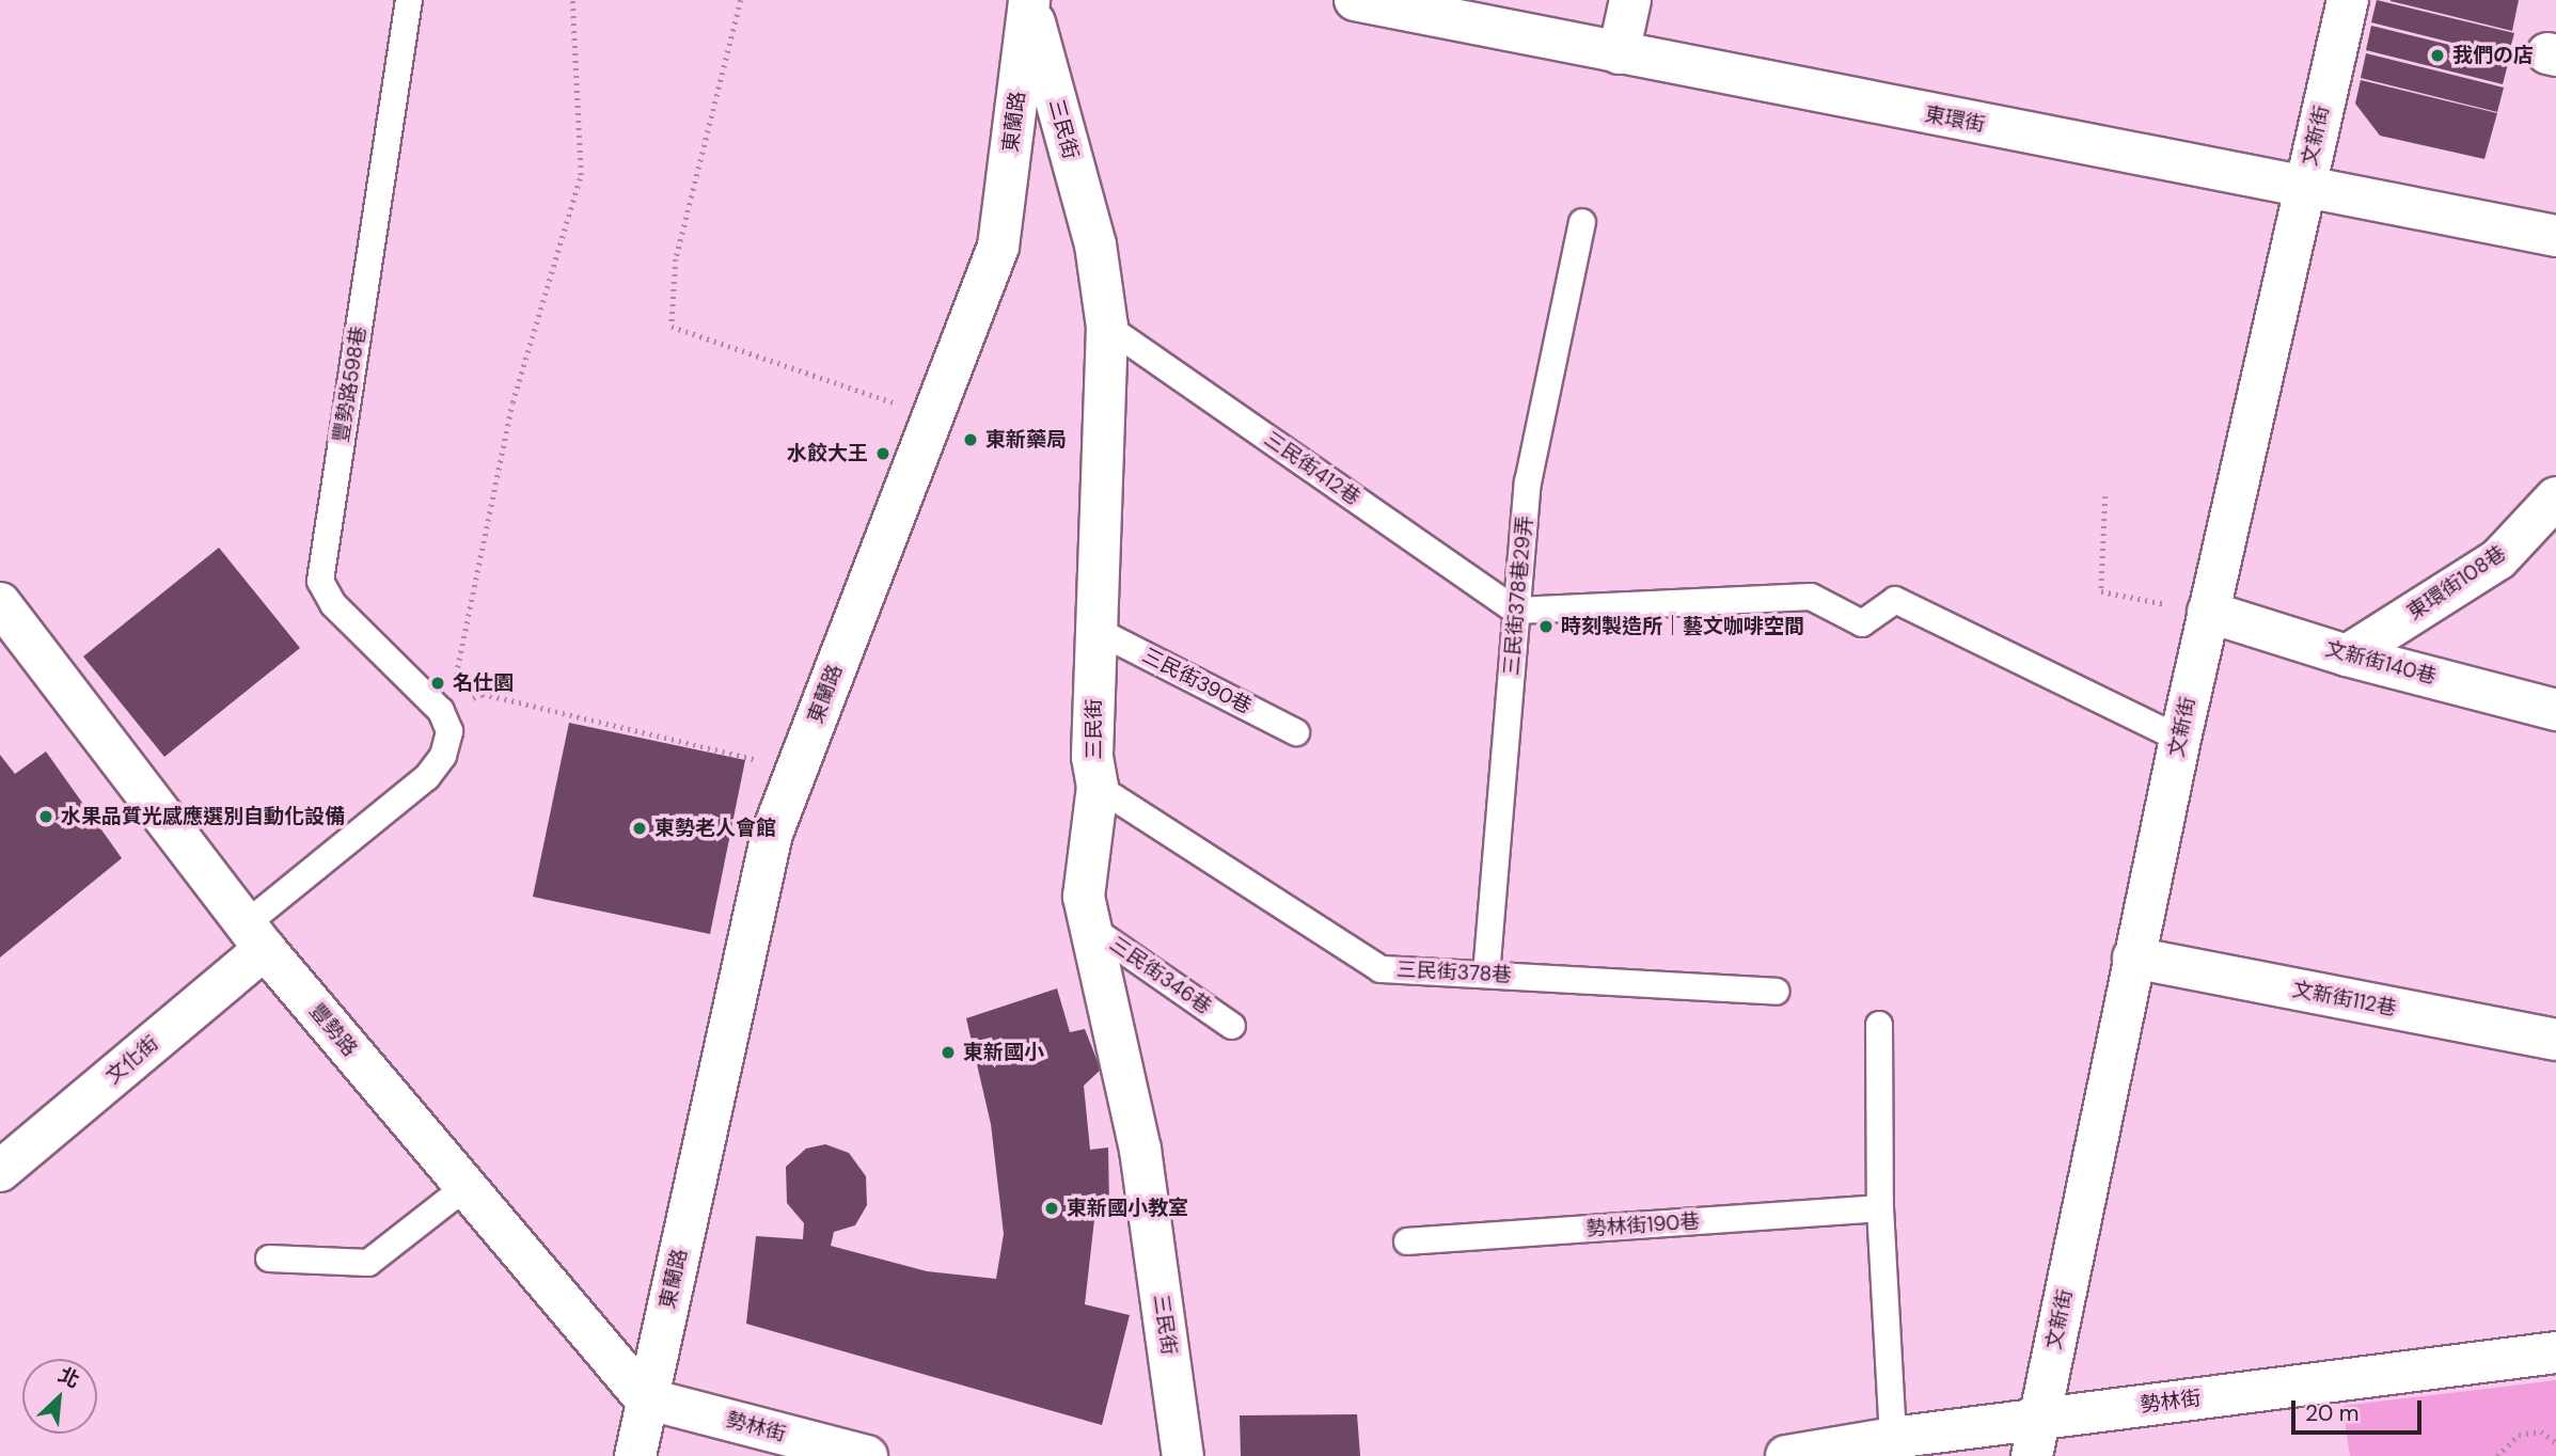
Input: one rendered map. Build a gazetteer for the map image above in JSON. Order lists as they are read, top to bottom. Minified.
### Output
{"streets":{"street":["東環街","東蘭路","三民街","文新街","東環街108巷","文新街140巷","文新街112巷","豐勢路","文化街","勢林街"],"lane":["豐勢路598巷","三民街412巷","三民街378巷29弄","三民街390巷","三民街378巷","三民街346巷","勢林街190巷"]},"crossings":[["東環街","文新街"],["東蘭路","三民街"],["東蘭路","豐勢路"],["東蘭路","勢林街"],["三民街","三民街412巷"],["三民街","三民街390巷"],["三民街","三民街378巷"],["三民街","三民街346巷"],["文新街","文新街140巷"],["文新街","文新街112巷"],["文新街","勢林街"],["三民街412巷","三民街378巷29弄"],["東環街108巷","文新街140巷"],["三民街378巷29弄","三民街378巷"],["豐勢路","文化街"],["豐勢路","勢林街"]],"places":["我們の店","東新藥局","水餃大王","時刻製造所｜藝文咖啡空間","名仕園","水果品質光感應選別自動化設備","東勢老人會館","東新國小","東新國小教室"],"scale_bar":"20 m","north":"top right"}
